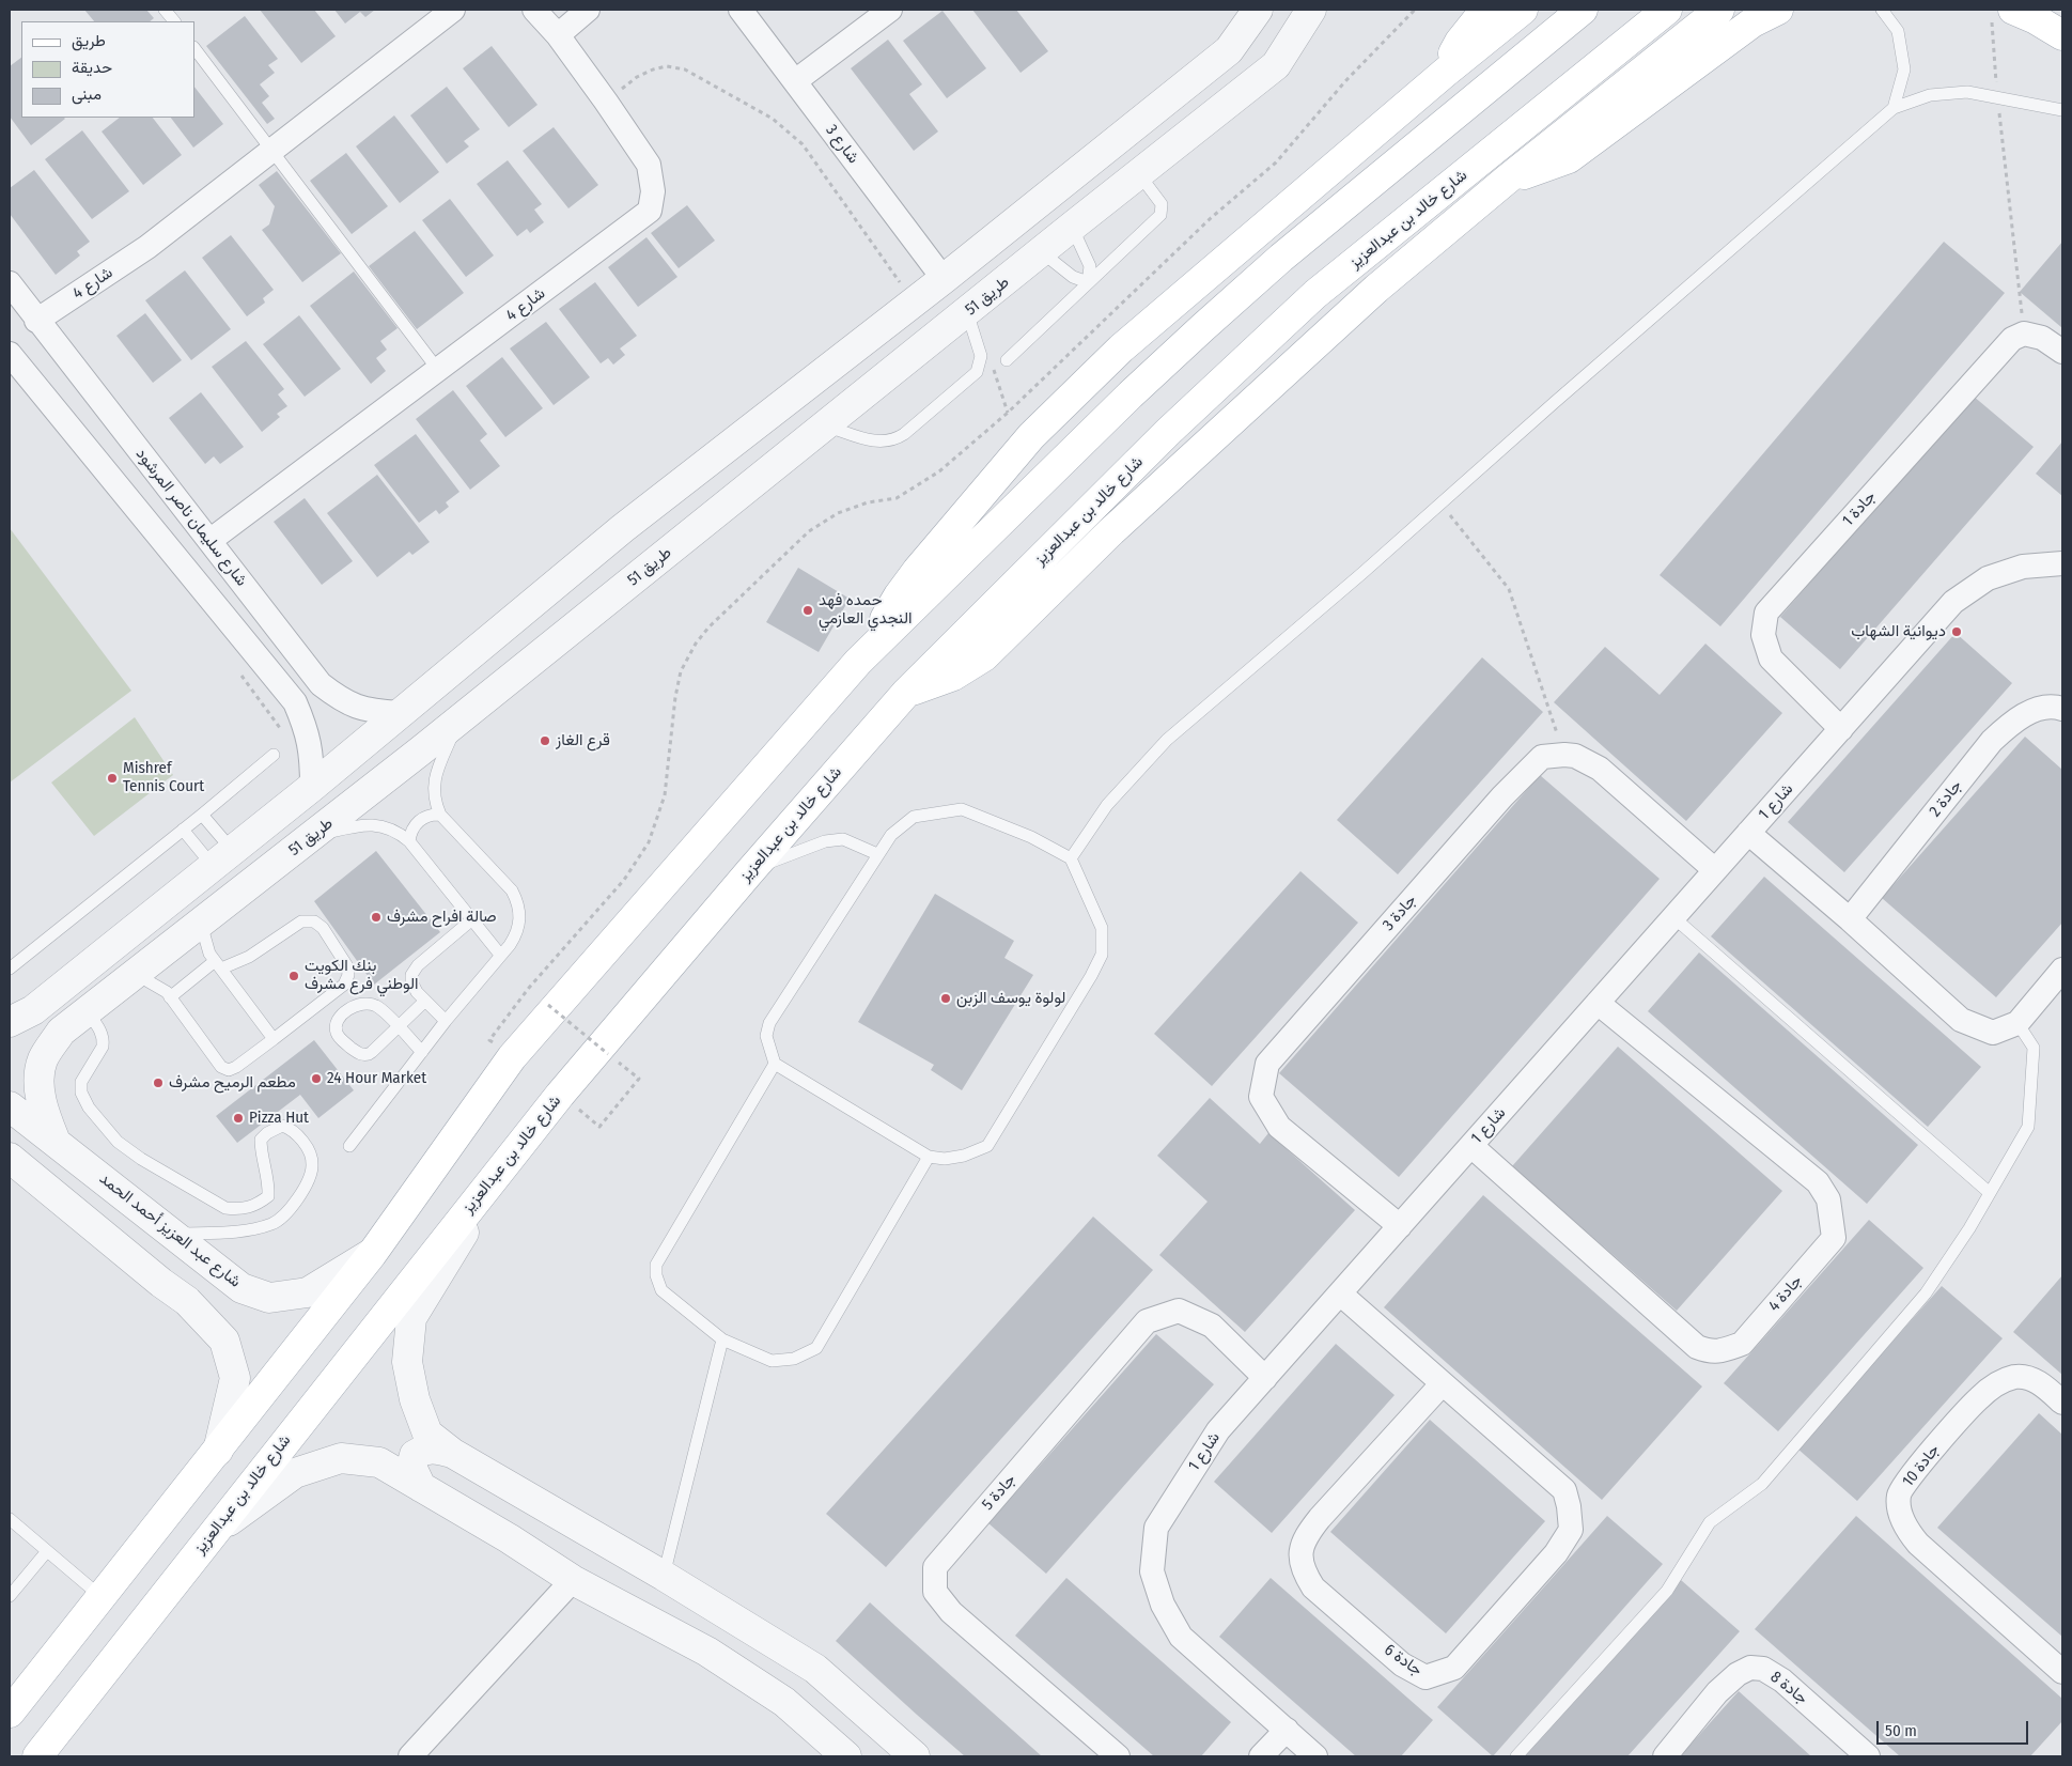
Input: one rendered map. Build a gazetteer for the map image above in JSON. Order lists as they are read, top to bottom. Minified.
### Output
{"streets":{"main road":["شارع خالد بن عبدالعزيز"],"street":["شارع 3","شارع 4","طريق 51","جادة 1","شارع سليمان ناصر المرشود","جادة 2","شارع 1","جادة 3","شارع عبد العزيز أحمد الحمد","جادة 4","جادة 10","جادة 5","جادة 6","جادة 8"]},"crossings":[["شارع 4","شارع سليمان ناصر المرشود"],["طريق 51","شارع عبد العزيز أحمد الحمد"],["جادة 1","شارع 1"],["شارع 1","جادة 3"],["شارع 1","جادة 4"],["شارع 1","جادة 5"],["شارع 1","جادة 6"]],"places":["حمده فهد النجدي العازمي","ديوانية الشهاب","قرع الغاز","Mishref Tennis Court","صالة افراح مشرف","بنك الكويت الوطني فرع مشرف","لولوة يوسف الزبن","24 Hour Market","مطعم الرميح مشرف","Pizza Hut"],"legend":["طريق","حديقة","مبنى"],"scale_bar":"50 m"}
